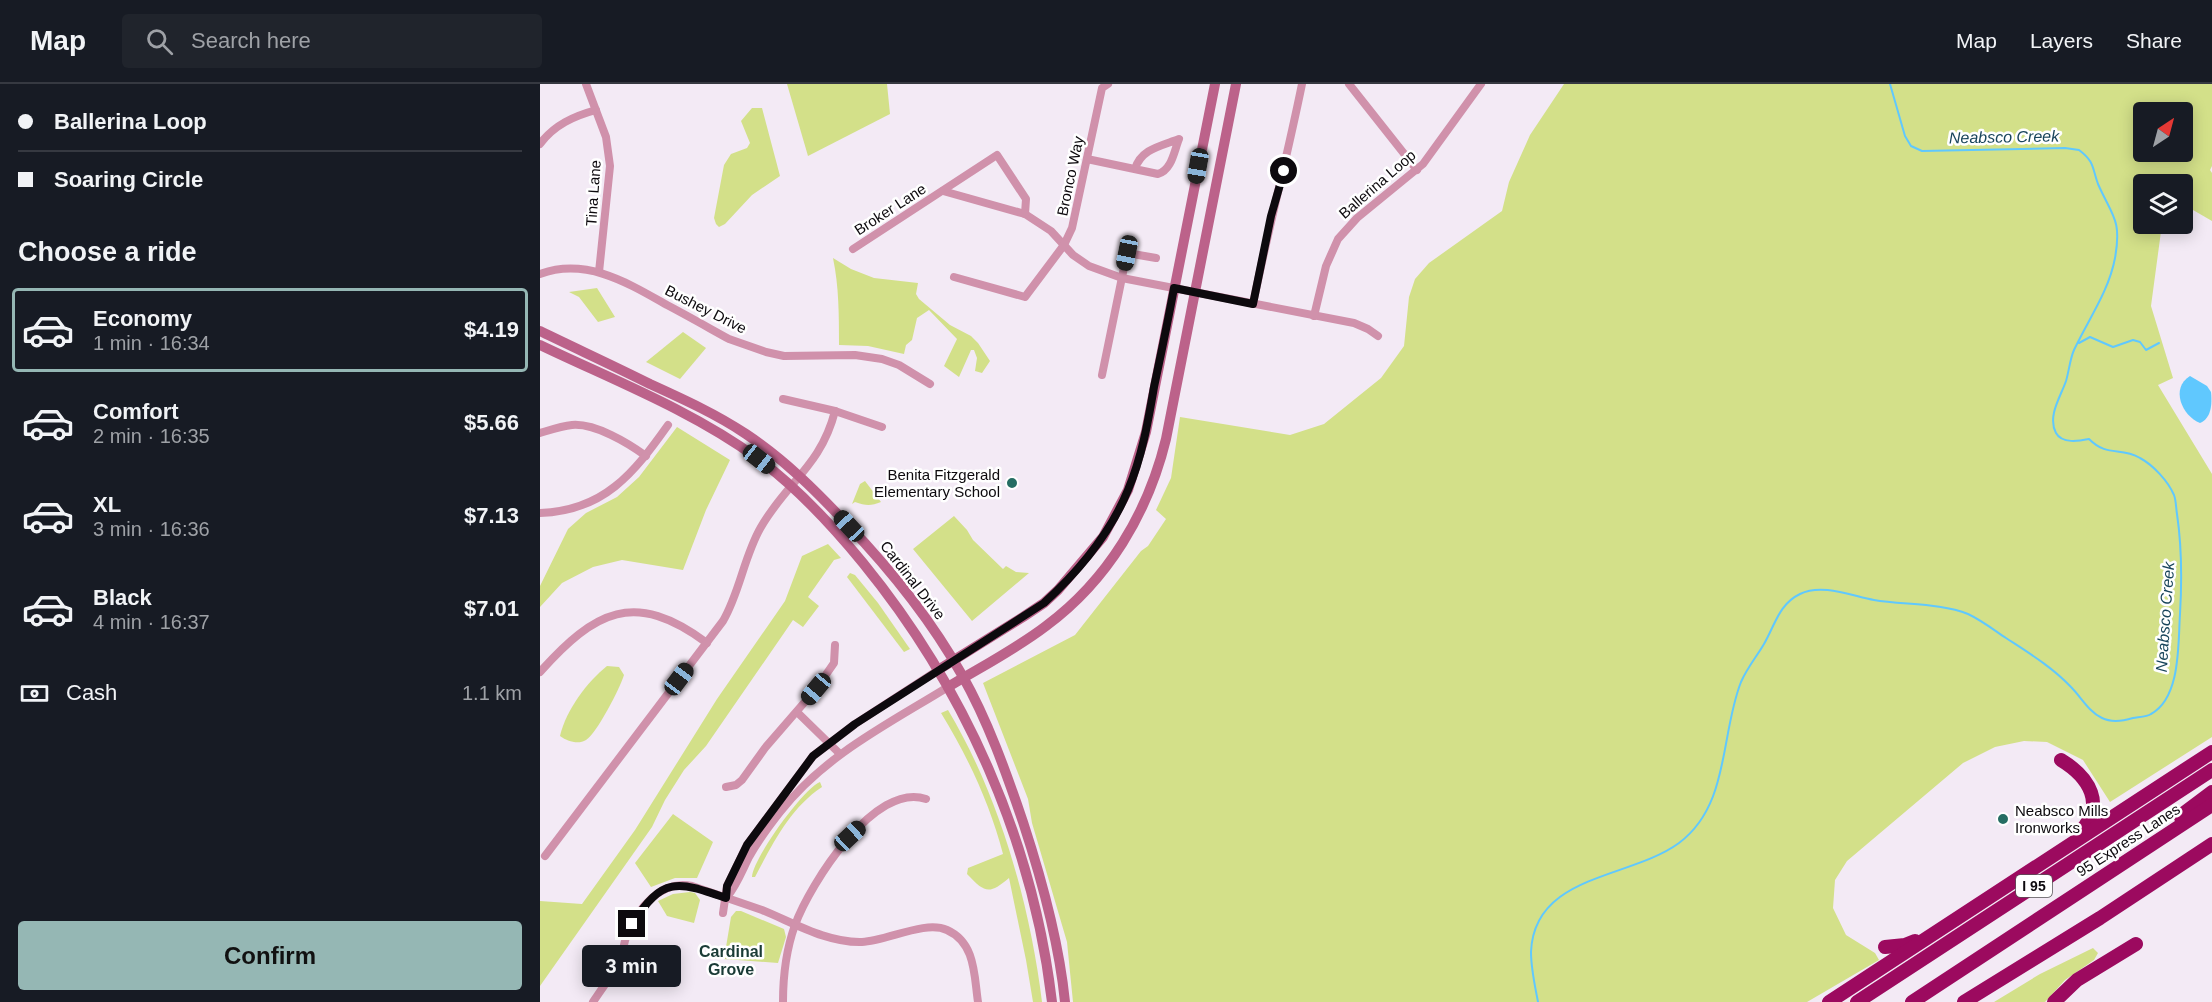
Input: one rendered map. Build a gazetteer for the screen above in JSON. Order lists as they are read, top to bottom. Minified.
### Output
{"streets":{"highway":["95 Express Lanes","I 95"],"main road":["Cardinal Drive"],"street":["Bronco Way","Ballerina Loop","Tina Lane","Broker Lane","Bushey Drive"]},"crossings":[["Bronco Way","Broker Lane"],["Ballerina Loop","Broker Lane"],["Tina Lane","Bushey Drive"]],"districts":["Cardinal Grove"],"water":["Neabsco Creek"],"places":["Benita Fitzgerald Elementary School","Neabsco Mills Ironworks"],"north":"top right","page":{"header":"Map","search":"Search here","nav":["Map","Layers","Share"],"banner":["Ballerina Loop","Soaring Circle"],"heading":"Choose a ride","list":[{"name":"Economy","note":"1 min · 16:34","value":"$4.19"},{"name":"Comfort","note":"2 min · 16:35","value":"$5.66"},{"name":"XL","note":"3 min · 16:36","value":"$7.13"},{"name":"Black","note":"4 min · 16:37","value":"$7.01"}],"pay":["Cash","1.1 km"],"buttons":"Confirm","bubble":"3 min"}}
